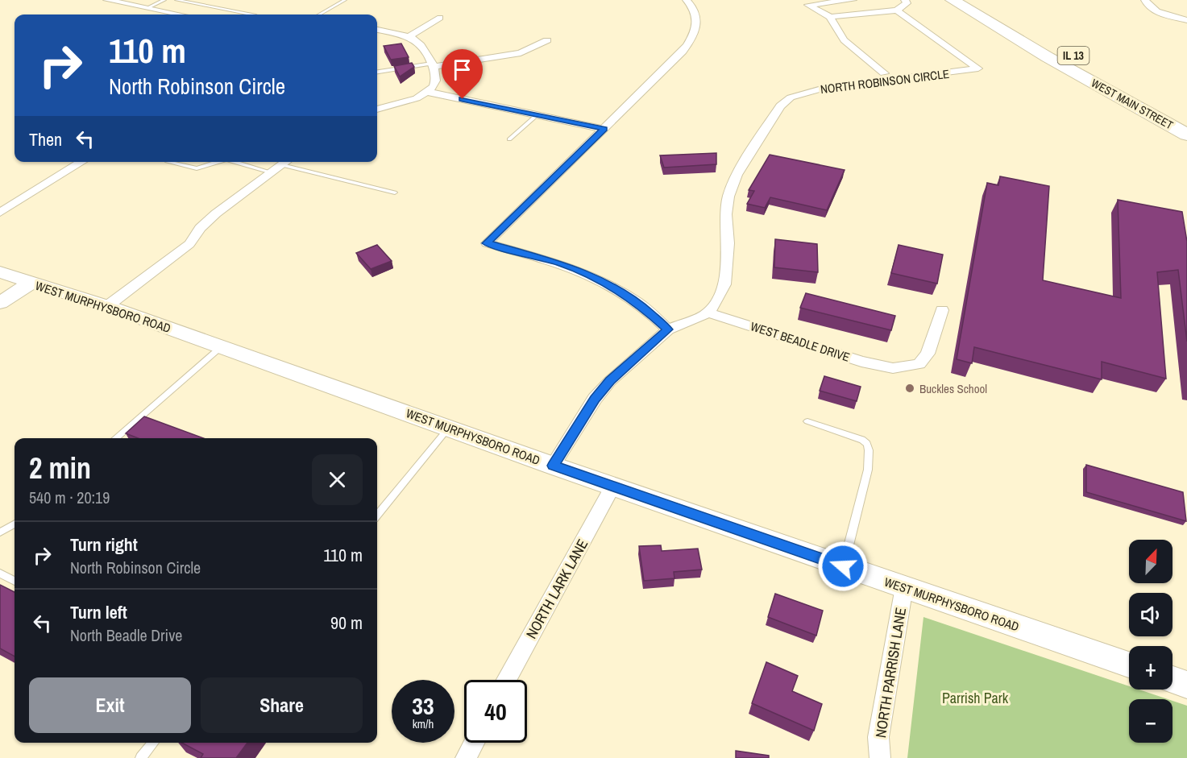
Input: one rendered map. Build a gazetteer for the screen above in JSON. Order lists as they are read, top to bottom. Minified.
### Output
{"streets":{"highway":["IL 13","WEST MAIN STREET"],"street":["NORTH ROBINSON CIRCLE","WEST MURPHYSBORO ROAD","WEST BEADLE DRIVE","NORTH LARK LANE","NORTH PARRISH LANE"]},"crossings":[["NORTH ROBINSON CIRCLE","WEST BEADLE DRIVE"],["WEST MURPHYSBORO ROAD","NORTH LARK LANE"],["WEST MURPHYSBORO ROAD","NORTH PARRISH LANE"]],"parks":["Parrish Park"],"places":["Buckles School"],"north":"top right","page":{"turn":["110 m","North Robinson Circle"],"then":"Then","heading":["2 min","540 m · 20:19"],"list":[{"name":"Turn right","note":"North Robinson Circle","value":"110 m"},{"name":"Turn left","note":"North Beadle Drive","value":"90 m"}],"map_buttons":["+","−"],"buttons":["Exit","Share"],"speed":"33 km/h","limit":"40"}}
